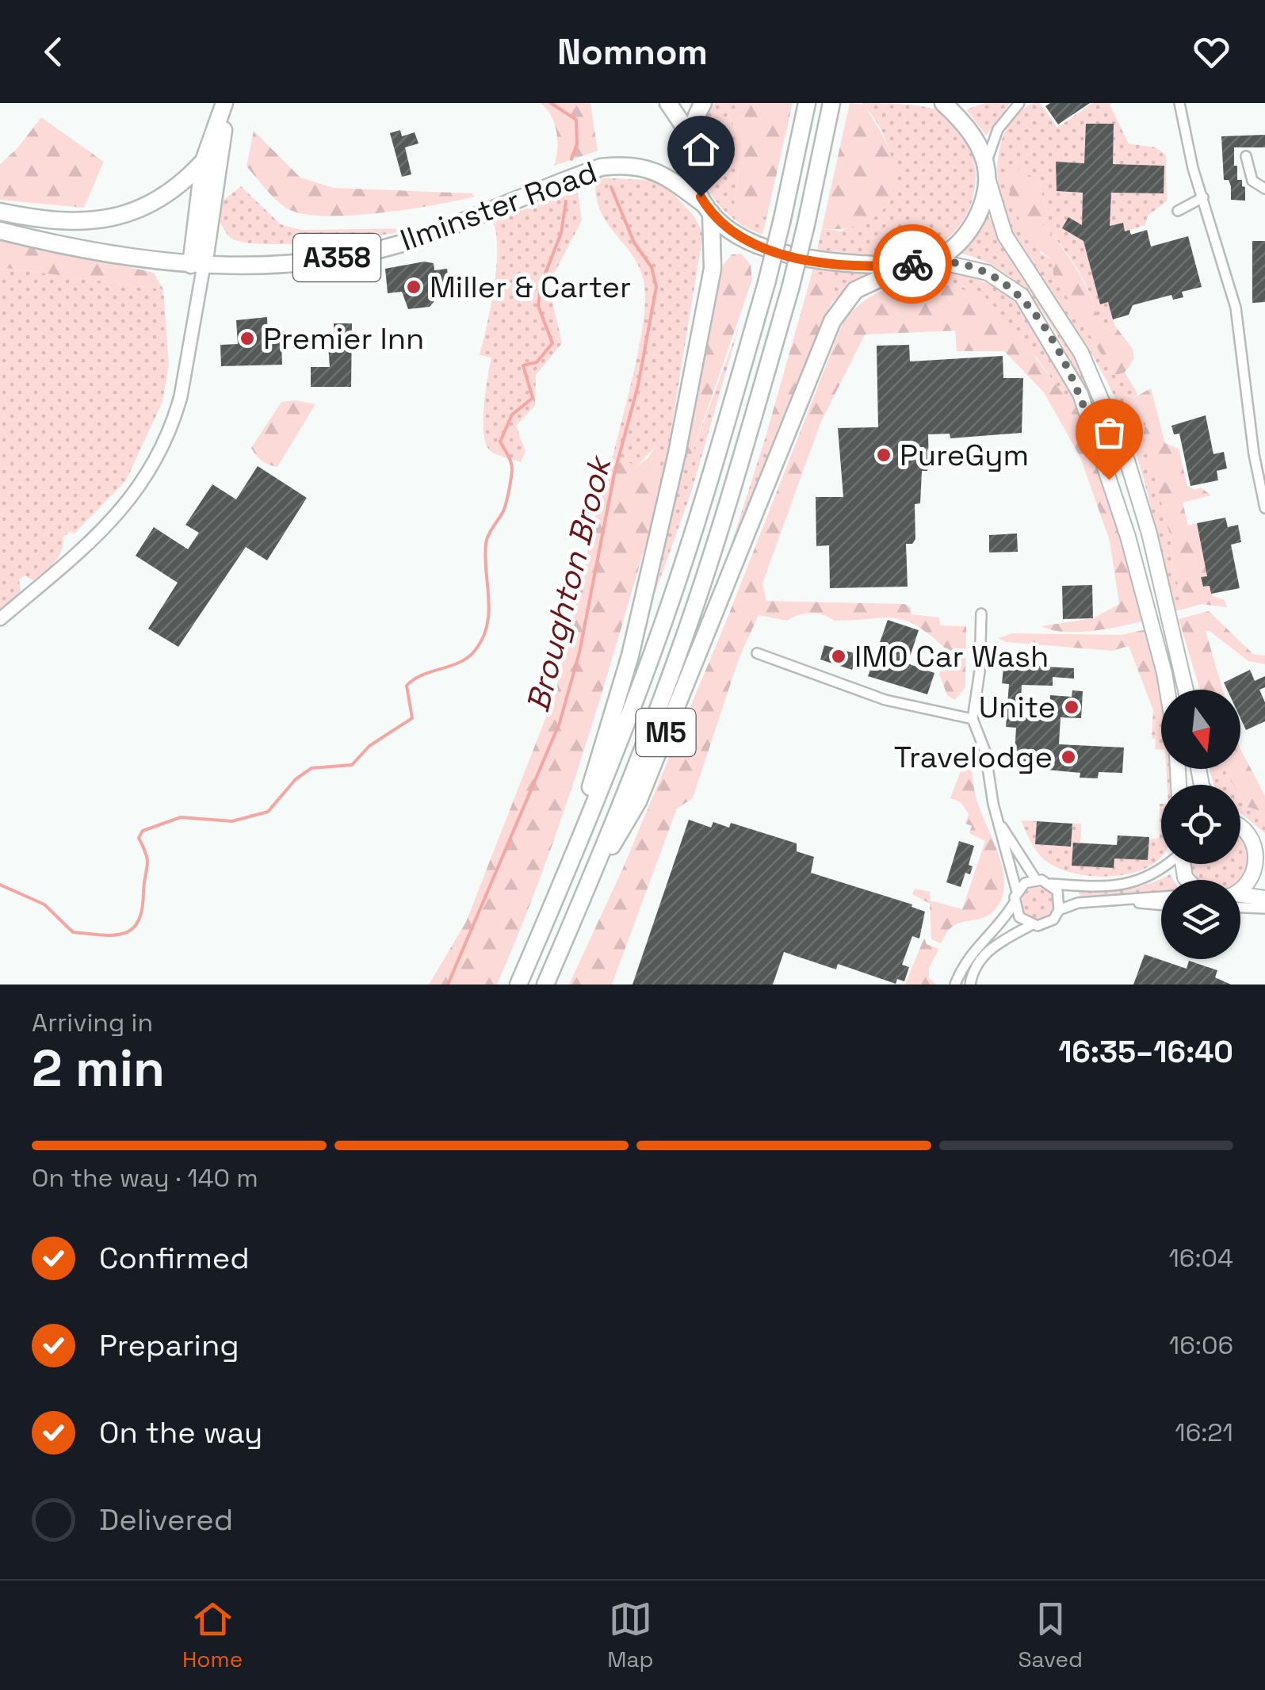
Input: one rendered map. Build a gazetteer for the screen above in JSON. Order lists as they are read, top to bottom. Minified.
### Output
{"streets":{"highway":["Ilminster Road","A358","M5"]},"crossings":[["Ilminster Road","M5"]],"water":["Broughton Brook"],"places":["Miller & Carter","Premier Inn","PureGym","IMO Car Wash","Unite","Travelodge"],"north":"bottom","page":{"header":"Nomnom","heading":["2 min","Arriving in","16:35–16:40"],"bar":"On the way · 140 m","list":[["Confirmed","16:04"],["Preparing","16:06"],["On the way","16:21"],"Delivered"],"tabs":["Home","Map","Saved"]}}
